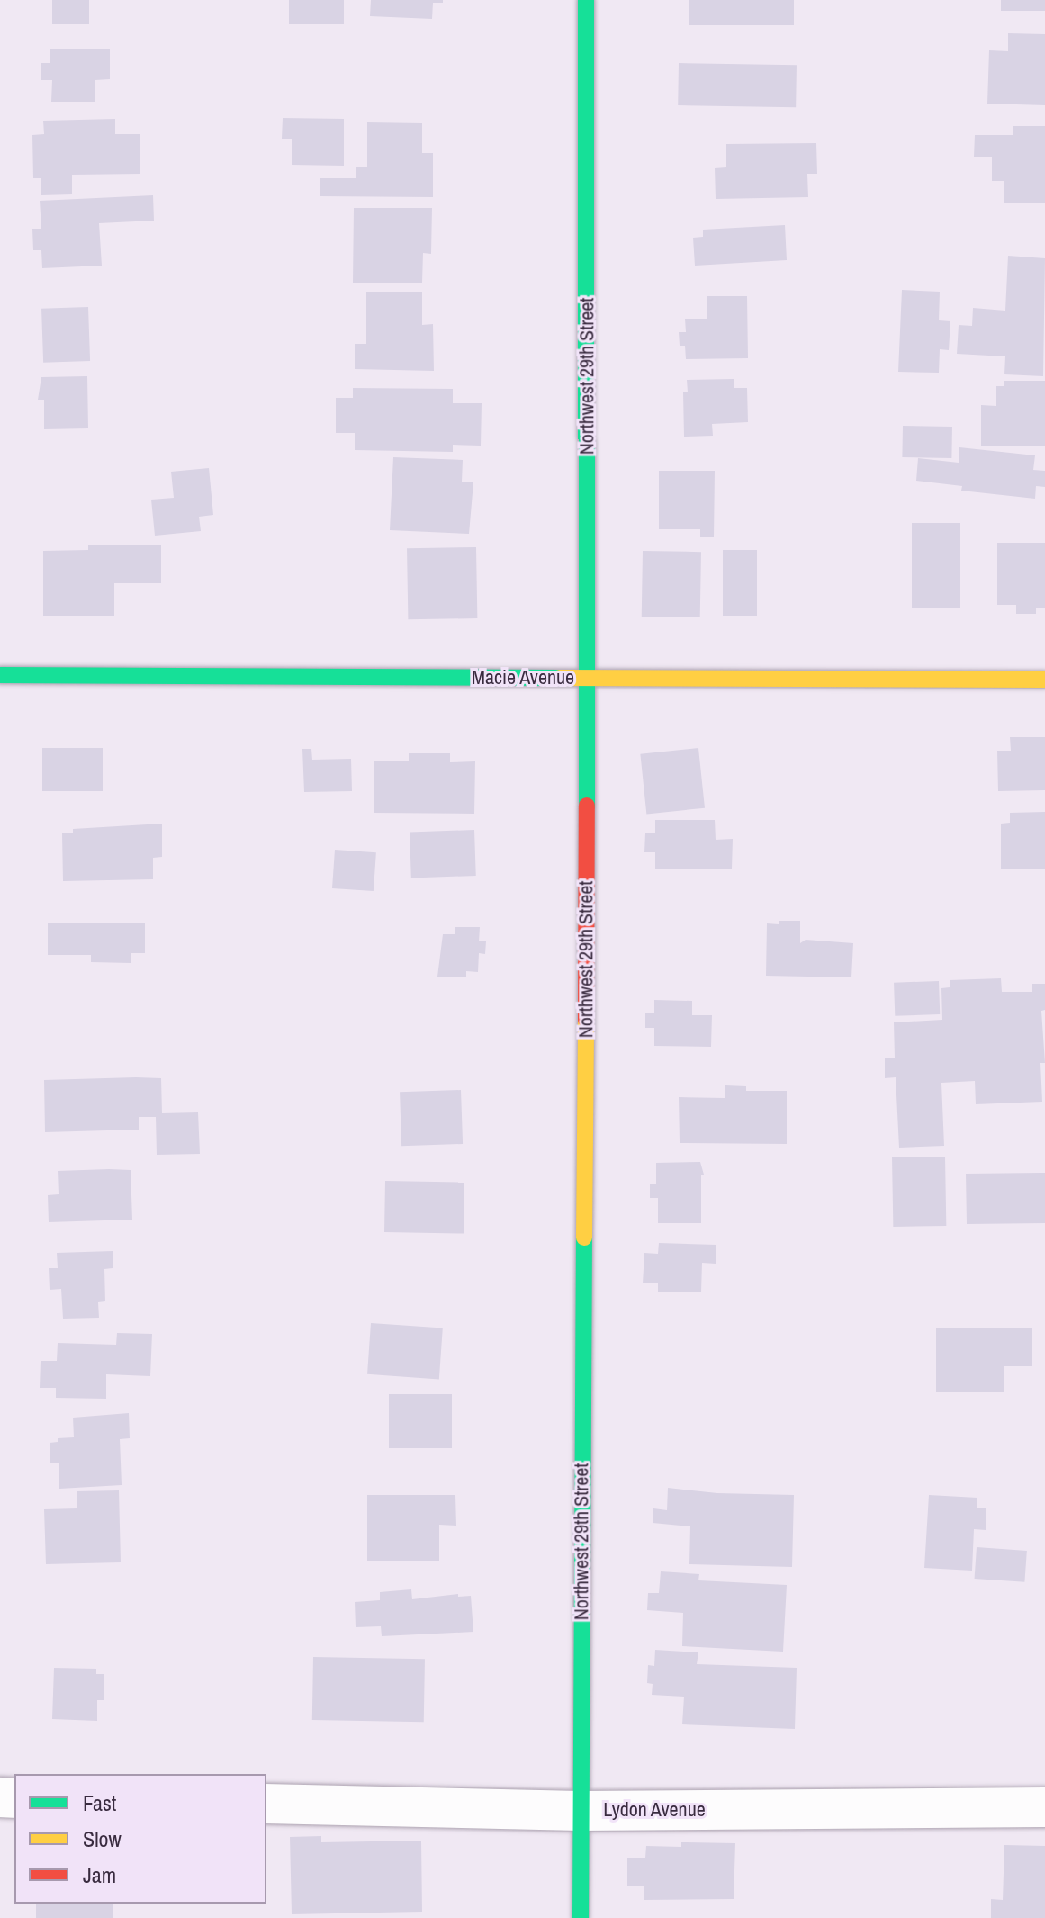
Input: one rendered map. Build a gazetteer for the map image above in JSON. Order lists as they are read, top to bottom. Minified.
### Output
{"streets":{"street":["Northwest 29th Street","Macie Avenue","Lydon Avenue"]},"crossings":[["Northwest 29th Street","Macie Avenue"],["Northwest 29th Street","Lydon Avenue"]],"legend":["Fast","Slow","Jam"]}
